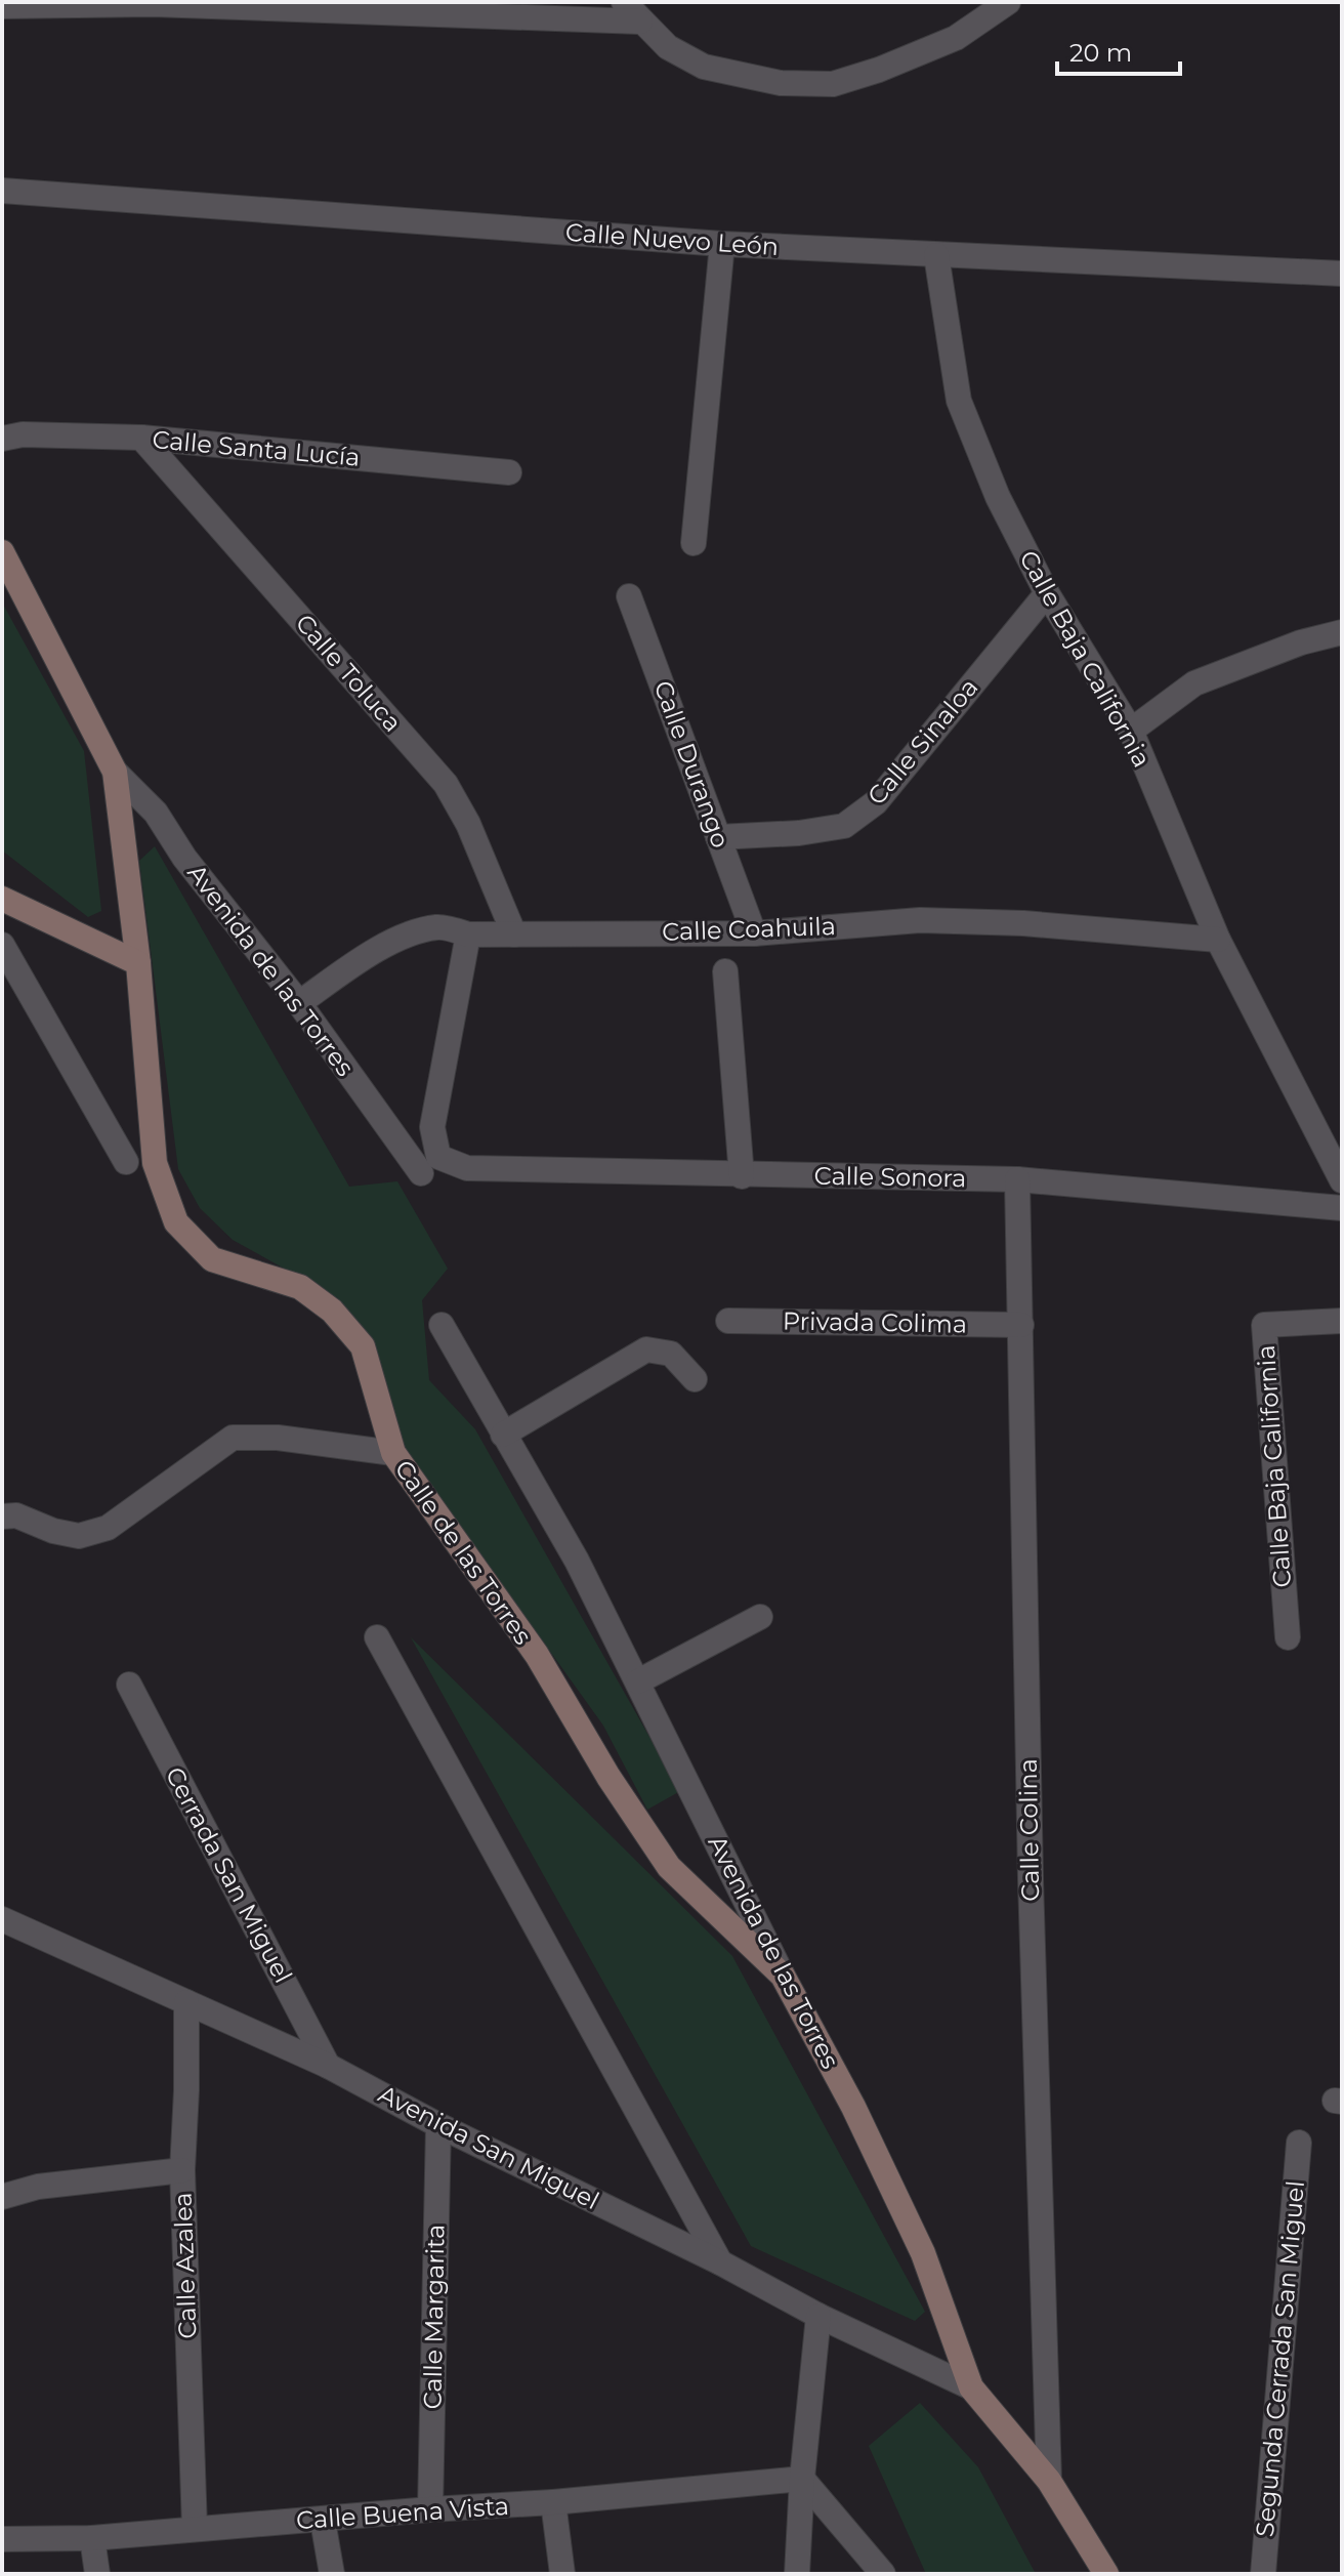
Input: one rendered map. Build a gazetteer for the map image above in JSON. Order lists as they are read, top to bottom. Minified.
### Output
{"streets":{"street":["Calle Nuevo León","Calle Santa Lucía","Calle Baja California","Calle Toluca","Calle Sinaloa","Calle Durango","Calle Coahuila","Avenida de las Torres","Calle Sonora","Privada Colima","Calle de las Torres","Calle Colina","Cerrada San Miguel","Avenida San Miguel","Calle Azalea","Calle Margarita","Segunda Cerrada San Miguel","Calle Buena Vista"]},"crossings":[["Calle Nuevo León","Calle Baja California"],["Calle Santa Lucía","Calle Toluca"],["Calle Baja California","Calle Sinaloa"],["Calle Baja California","Calle Coahuila"],["Calle Toluca","Calle Coahuila"],["Calle Sinaloa","Calle Durango"],["Calle Durango","Calle Coahuila"],["Calle Coahuila","Avenida de las Torres"],["Avenida de las Torres","Calle Sonora"],["Avenida de las Torres","Calle de las Torres"],["Avenida de las Torres","Calle Colina"],["Avenida de las Torres","Avenida San Miguel"],["Calle Sonora","Calle Colina"],["Privada Colima","Calle Colina"],["Cerrada San Miguel","Avenida San Miguel"],["Avenida San Miguel","Calle Azalea"],["Avenida San Miguel","Calle Margarita"],["Calle Azalea","Calle Buena Vista"],["Calle Margarita","Calle Buena Vista"]],"scale_bar":"20 m"}
